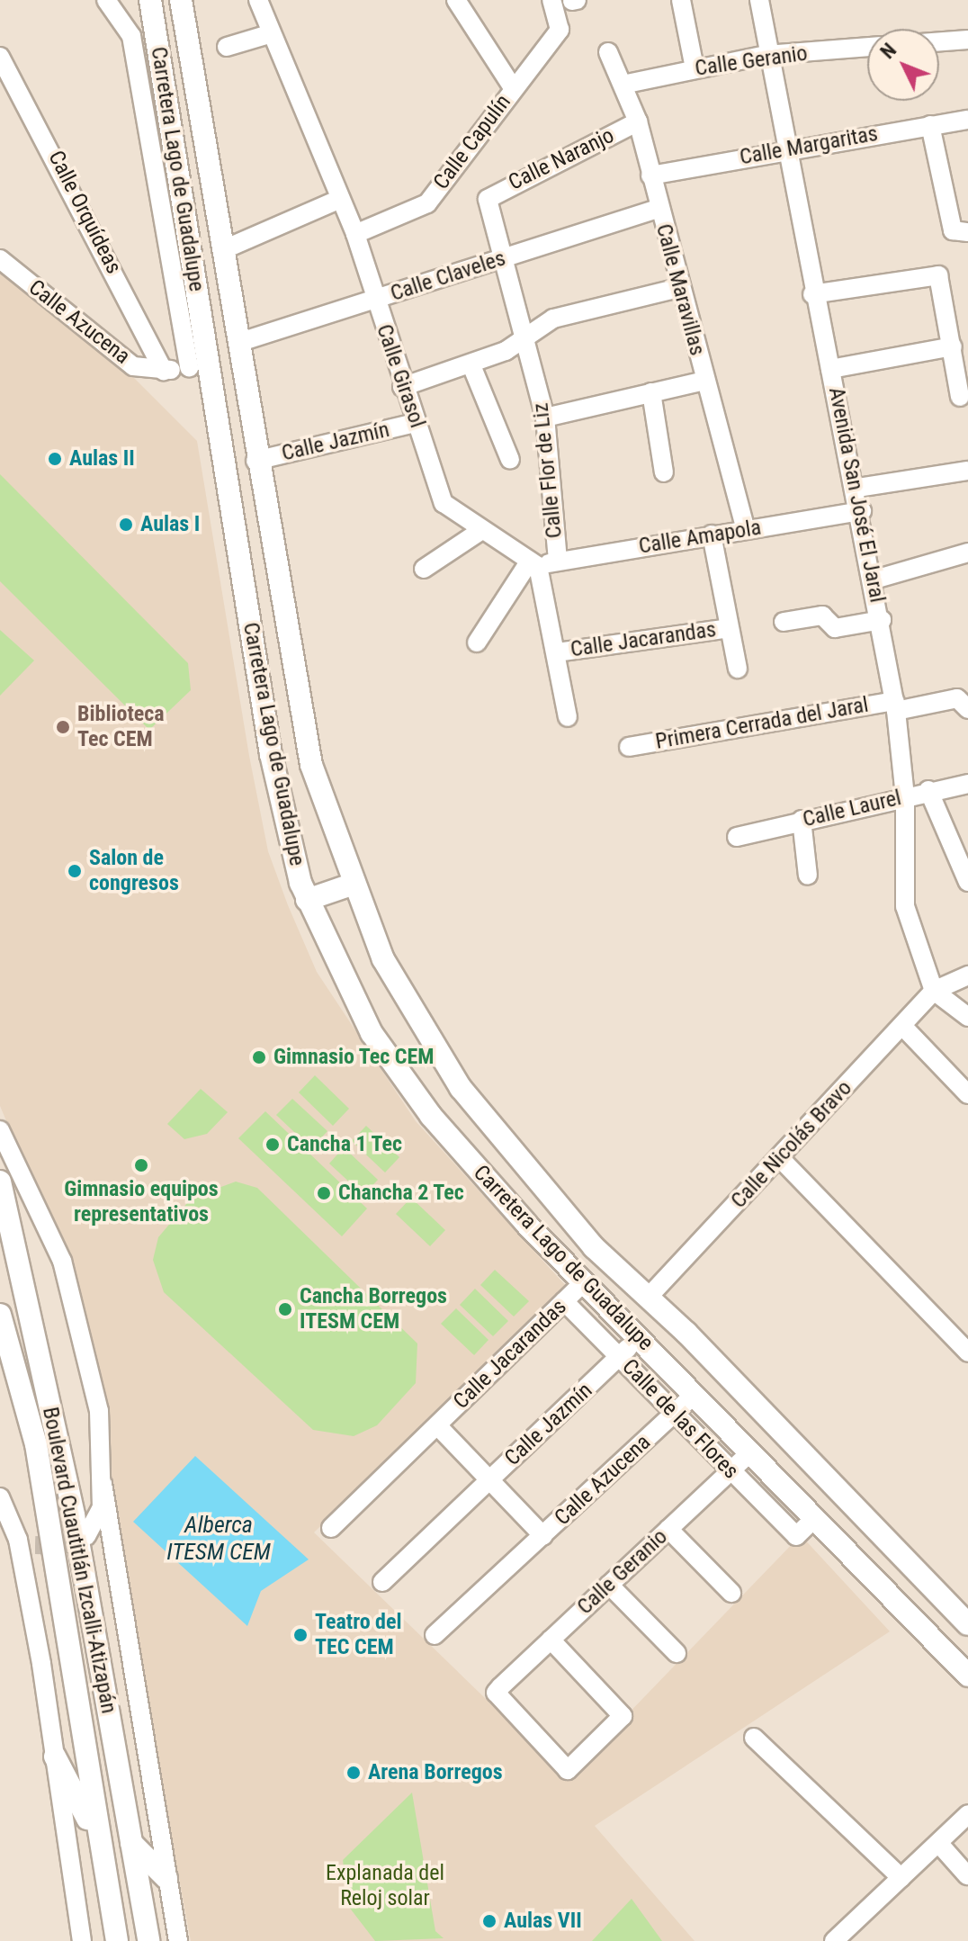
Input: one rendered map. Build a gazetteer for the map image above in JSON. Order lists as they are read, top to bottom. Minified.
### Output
{"streets":{"main road":["Carretera Lago de Guadalupe","Boulevard Cuautitlán Izcalli-Atizapán"],"street":["Calle Geranio","Calle Capulín","Calle Margaritas","Calle Naranjo","Calle Orquídeas","Calle Claveles","Calle Maravillas","Calle Azucena","Calle Girasol","Calle Jazmín","Calle Flor de Liz","Avenida San José El Jaral","Calle Amapola","Calle Jacarandas","Primera Cerrada del Jaral","Calle Laurel","Calle Nicolás Bravo","Calle de las Flores"]},"crossings":[["Calle Geranio","Carretera Lago de Guadalupe"],["Calle Geranio","Calle Maravillas"],["Calle Geranio","Avenida San José El Jaral"],["Calle Geranio","Calle de las Flores"],["Calle Capulín","Calle Girasol"],["Calle Margaritas","Calle Maravillas"],["Calle Margaritas","Avenida San José El Jaral"],["Calle Naranjo","Calle Maravillas"],["Calle Naranjo","Calle Flor de Liz"],["Carretera Lago de Guadalupe","Calle Claveles"],["Carretera Lago de Guadalupe","Calle Azucena"],["Carretera Lago de Guadalupe","Calle Jazmín"],["Carretera Lago de Guadalupe","Calle Jacarandas"],["Carretera Lago de Guadalupe","Calle Nicolás Bravo"],["Carretera Lago de Guadalupe","Calle de las Flores"],["Calle Orquídeas","Calle Azucena"],["Calle Claveles","Calle Maravillas"],["Calle Claveles","Calle Girasol"],["Calle Claveles","Calle Flor de Liz"],["Calle Maravillas","Calle Amapola"],["Calle Azucena","Calle de las Flores"],["Calle Girasol","Calle Jazmín"],["Calle Girasol","Calle Amapola"],["Calle Jazmín","Calle de las Flores"],["Calle Flor de Liz","Calle Amapola"],["Avenida San José El Jaral","Calle Amapola"],["Avenida San José El Jaral","Primera Cerrada del Jaral"],["Avenida San José El Jaral","Calle Laurel"],["Avenida San José El Jaral","Calle Nicolás Bravo"],["Calle Amapola","Calle Jacarandas"],["Calle Jacarandas","Calle de las Flores"]],"water":["Alberca ITESM CEM"],"parks":["Explanada del Reloj solar"],"places":["Aulas II","Aulas I","Biblioteca Tec CEM","Salon de congresos","Gimnasio Tec CEM","Cancha 1 Tec","Gimnasio equipos representativos","Chancha 2 Tec","Cancha Borregos ITESM CEM","Teatro del TEC CEM","Arena Borregos","Aulas VII"],"north":"top left"}
